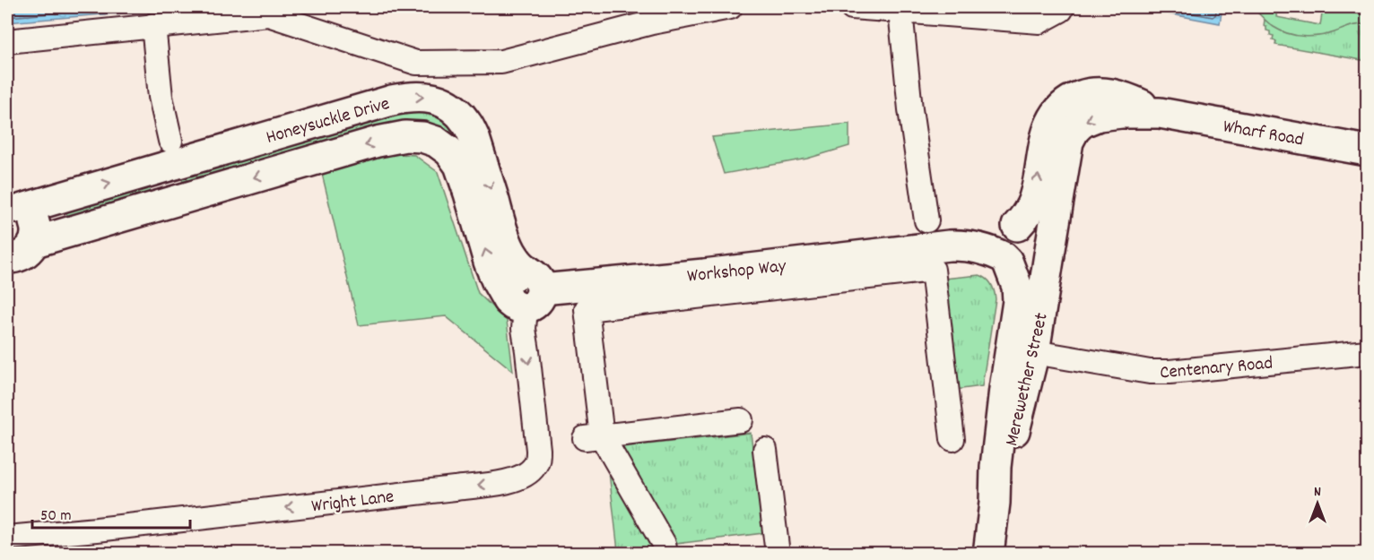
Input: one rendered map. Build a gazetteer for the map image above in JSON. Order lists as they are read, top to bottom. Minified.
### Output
{"streets":{"main road":["Honeysuckle Drive","Wharf Road","Workshop Way","Merewether Street"],"street":["Centenary Road","Wright Lane"]},"crossings":[["Honeysuckle Drive","Workshop Way"],["Honeysuckle Drive","Wright Lane"],["Wharf Road","Merewether Street"],["Workshop Way","Merewether Street"],["Workshop Way","Wright Lane"],["Centenary Road","Merewether Street"]],"one_way":["Wright Lane"],"scale_bar":"50 m","north":"top"}
